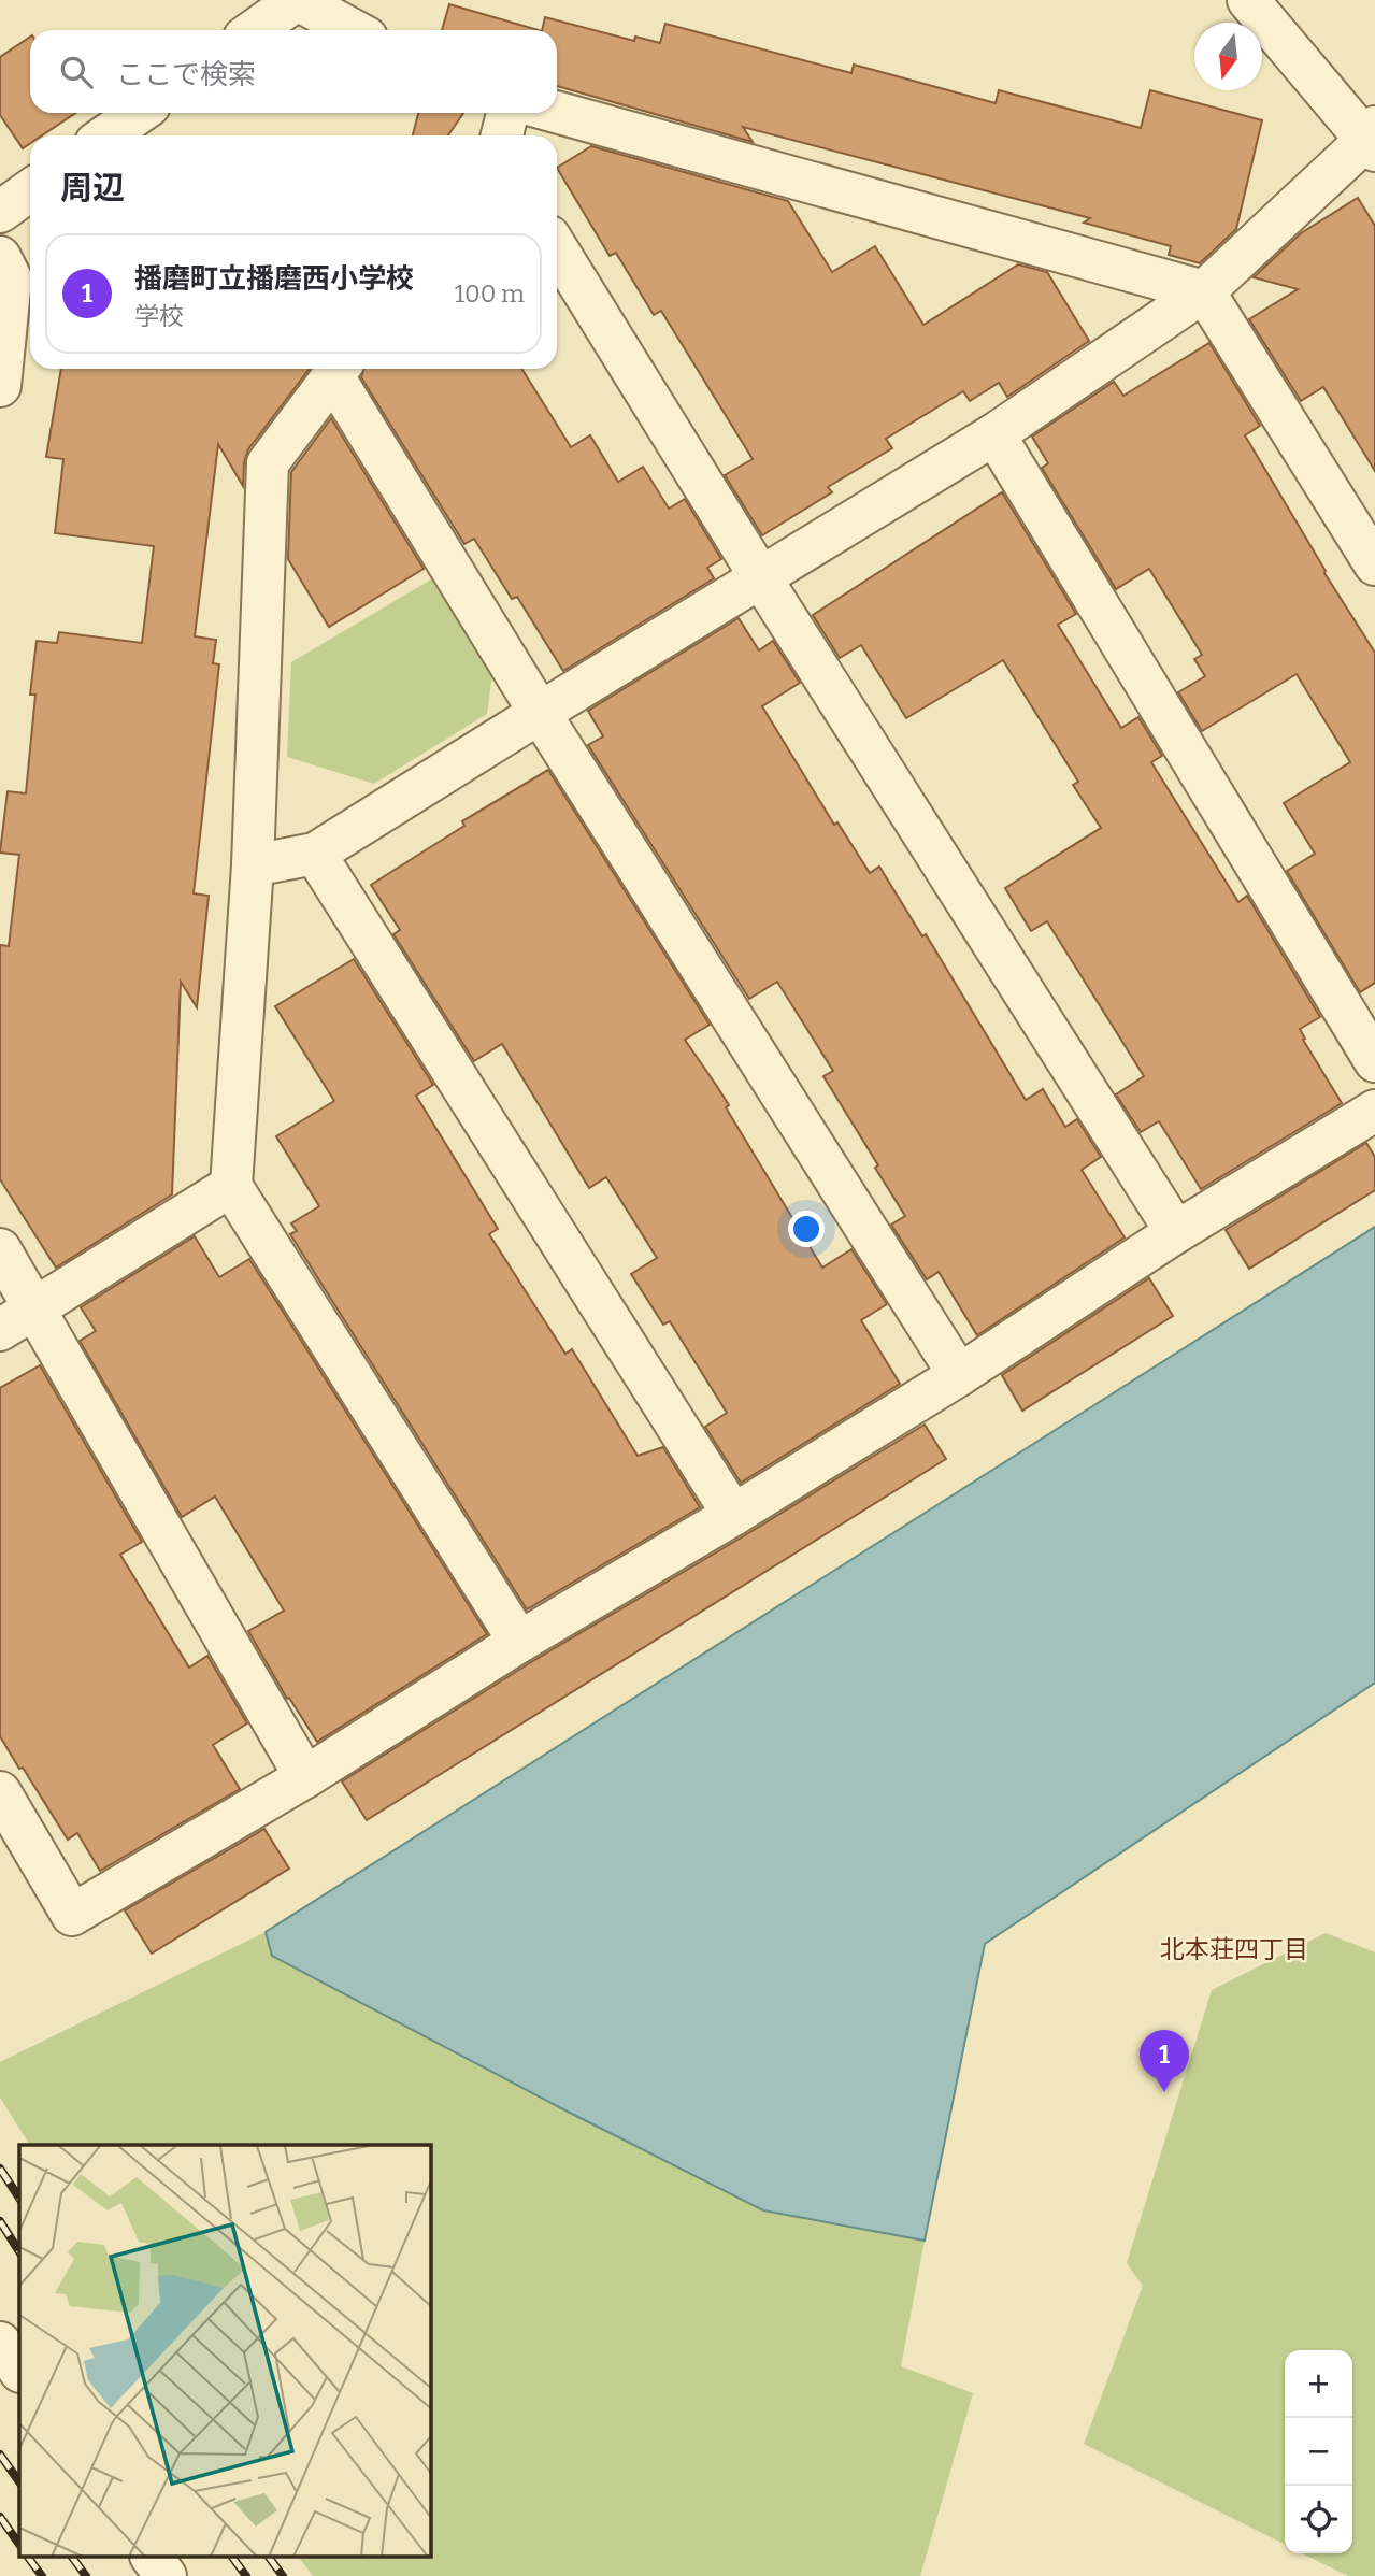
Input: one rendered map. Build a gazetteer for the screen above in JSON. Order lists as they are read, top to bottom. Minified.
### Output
{"districts":["北本荘四丁目"],"north":"bottom","page":{"search":"ここで検索","heading":"周辺","list":[{"mark":"1","name":"播磨町立播磨西小学校","note":"学校","value":"100 m"}],"pins":"1","map_buttons":["+","−"]}}
